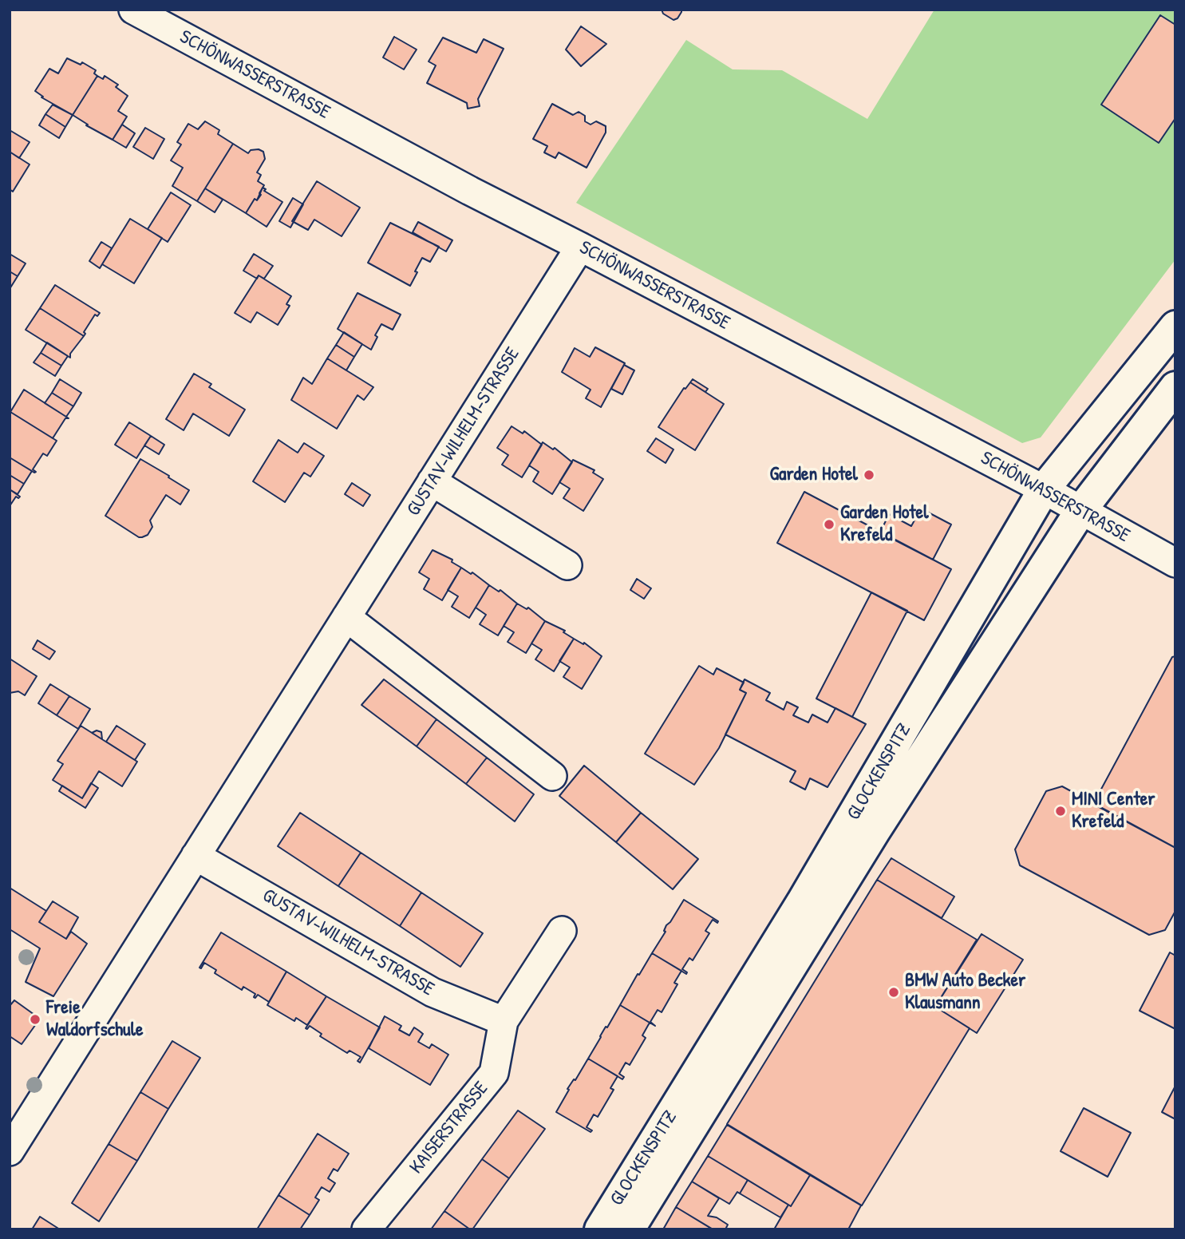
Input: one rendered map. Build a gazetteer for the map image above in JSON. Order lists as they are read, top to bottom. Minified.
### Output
{"streets":{"main road":["GLOCKENSPITZ"],"street":["SCHÖNWASSERSTRASSE","GUSTAV-WILHELM-STRASSE","KAISERSTRASSE"]},"crossings":[["SCHÖNWASSERSTRASSE","GUSTAV-WILHELM-STRASSE"],["SCHÖNWASSERSTRASSE","GLOCKENSPITZ"],["GUSTAV-WILHELM-STRASSE","KAISERSTRASSE"]],"places":["Garden Hotel","Garden Hotel Krefeld","MINI Center Krefeld","BMW Auto Becker Klausmann","Freie Waldorfschule"]}
